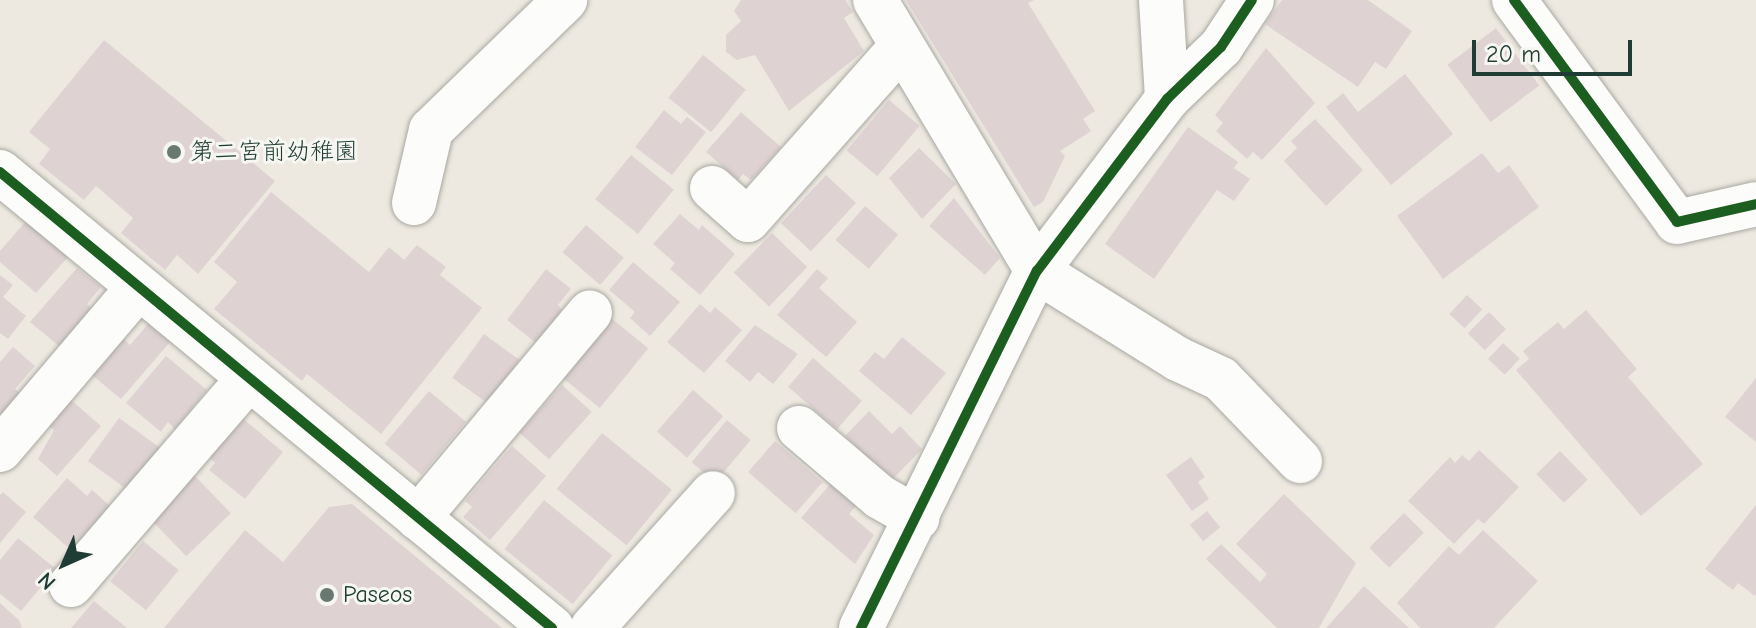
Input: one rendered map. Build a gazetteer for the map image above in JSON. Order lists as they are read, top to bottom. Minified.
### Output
{"places":["第二宮前幼稚園","Paseos"],"scale_bar":"20 m","north":"bottom left"}
